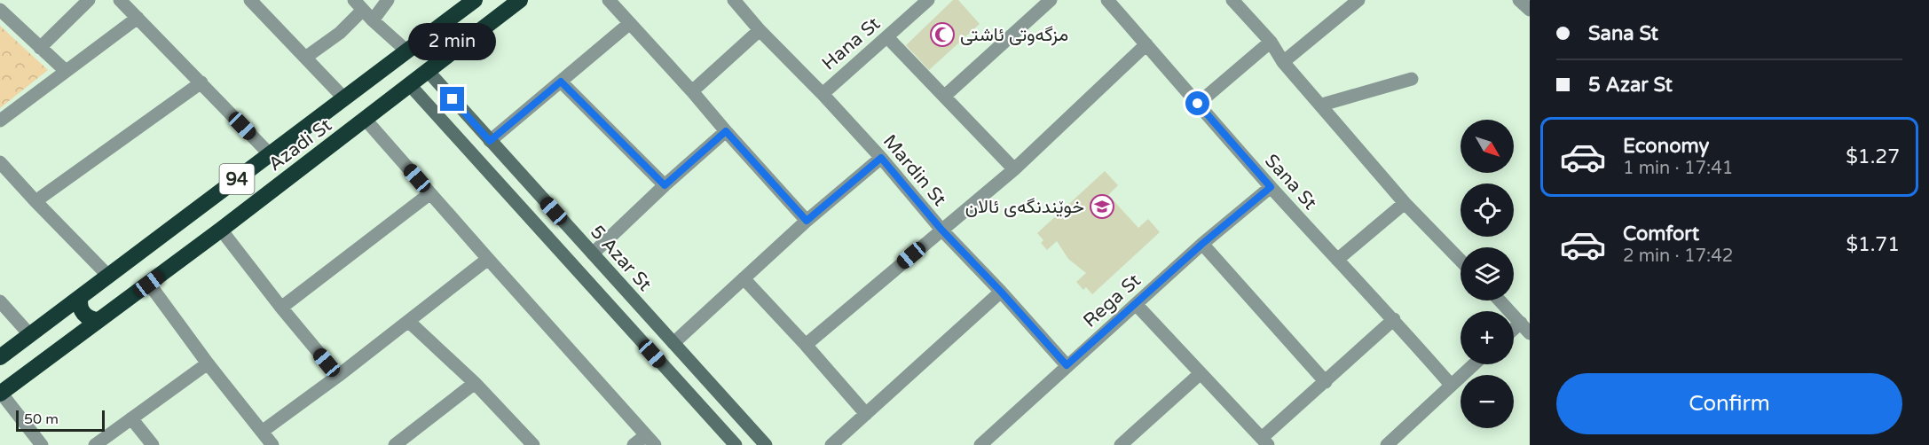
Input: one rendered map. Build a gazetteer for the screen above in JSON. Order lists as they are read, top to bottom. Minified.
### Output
{"streets":{"highway":["Azadi St","94"],"main road":["5 Azar St"],"street":["Hana St","Mardin St","Sana St","Rega St"]},"crossings":[["Hana St","Mardin St"],["Azadi St","5 Azar St"],["Mardin St","Rega St"],["Sana St","Rega St"]],"places":{"mosque":["مزگەوتی ئاشتی"],"school or university":["خوێندنگەی ئالان"]},"scale_bar":"50 m","north":"bottom right","page":{"banner":["Sana St","5 Azar St"],"bubble":"2 min","list":[{"name":"Economy","note":"1 min · 17:41","value":"$1.27"},{"name":"Comfort","note":"2 min · 17:42","value":"$1.71"}],"map_buttons":["+","−"],"buttons":"Confirm","scale":"50 m"}}
